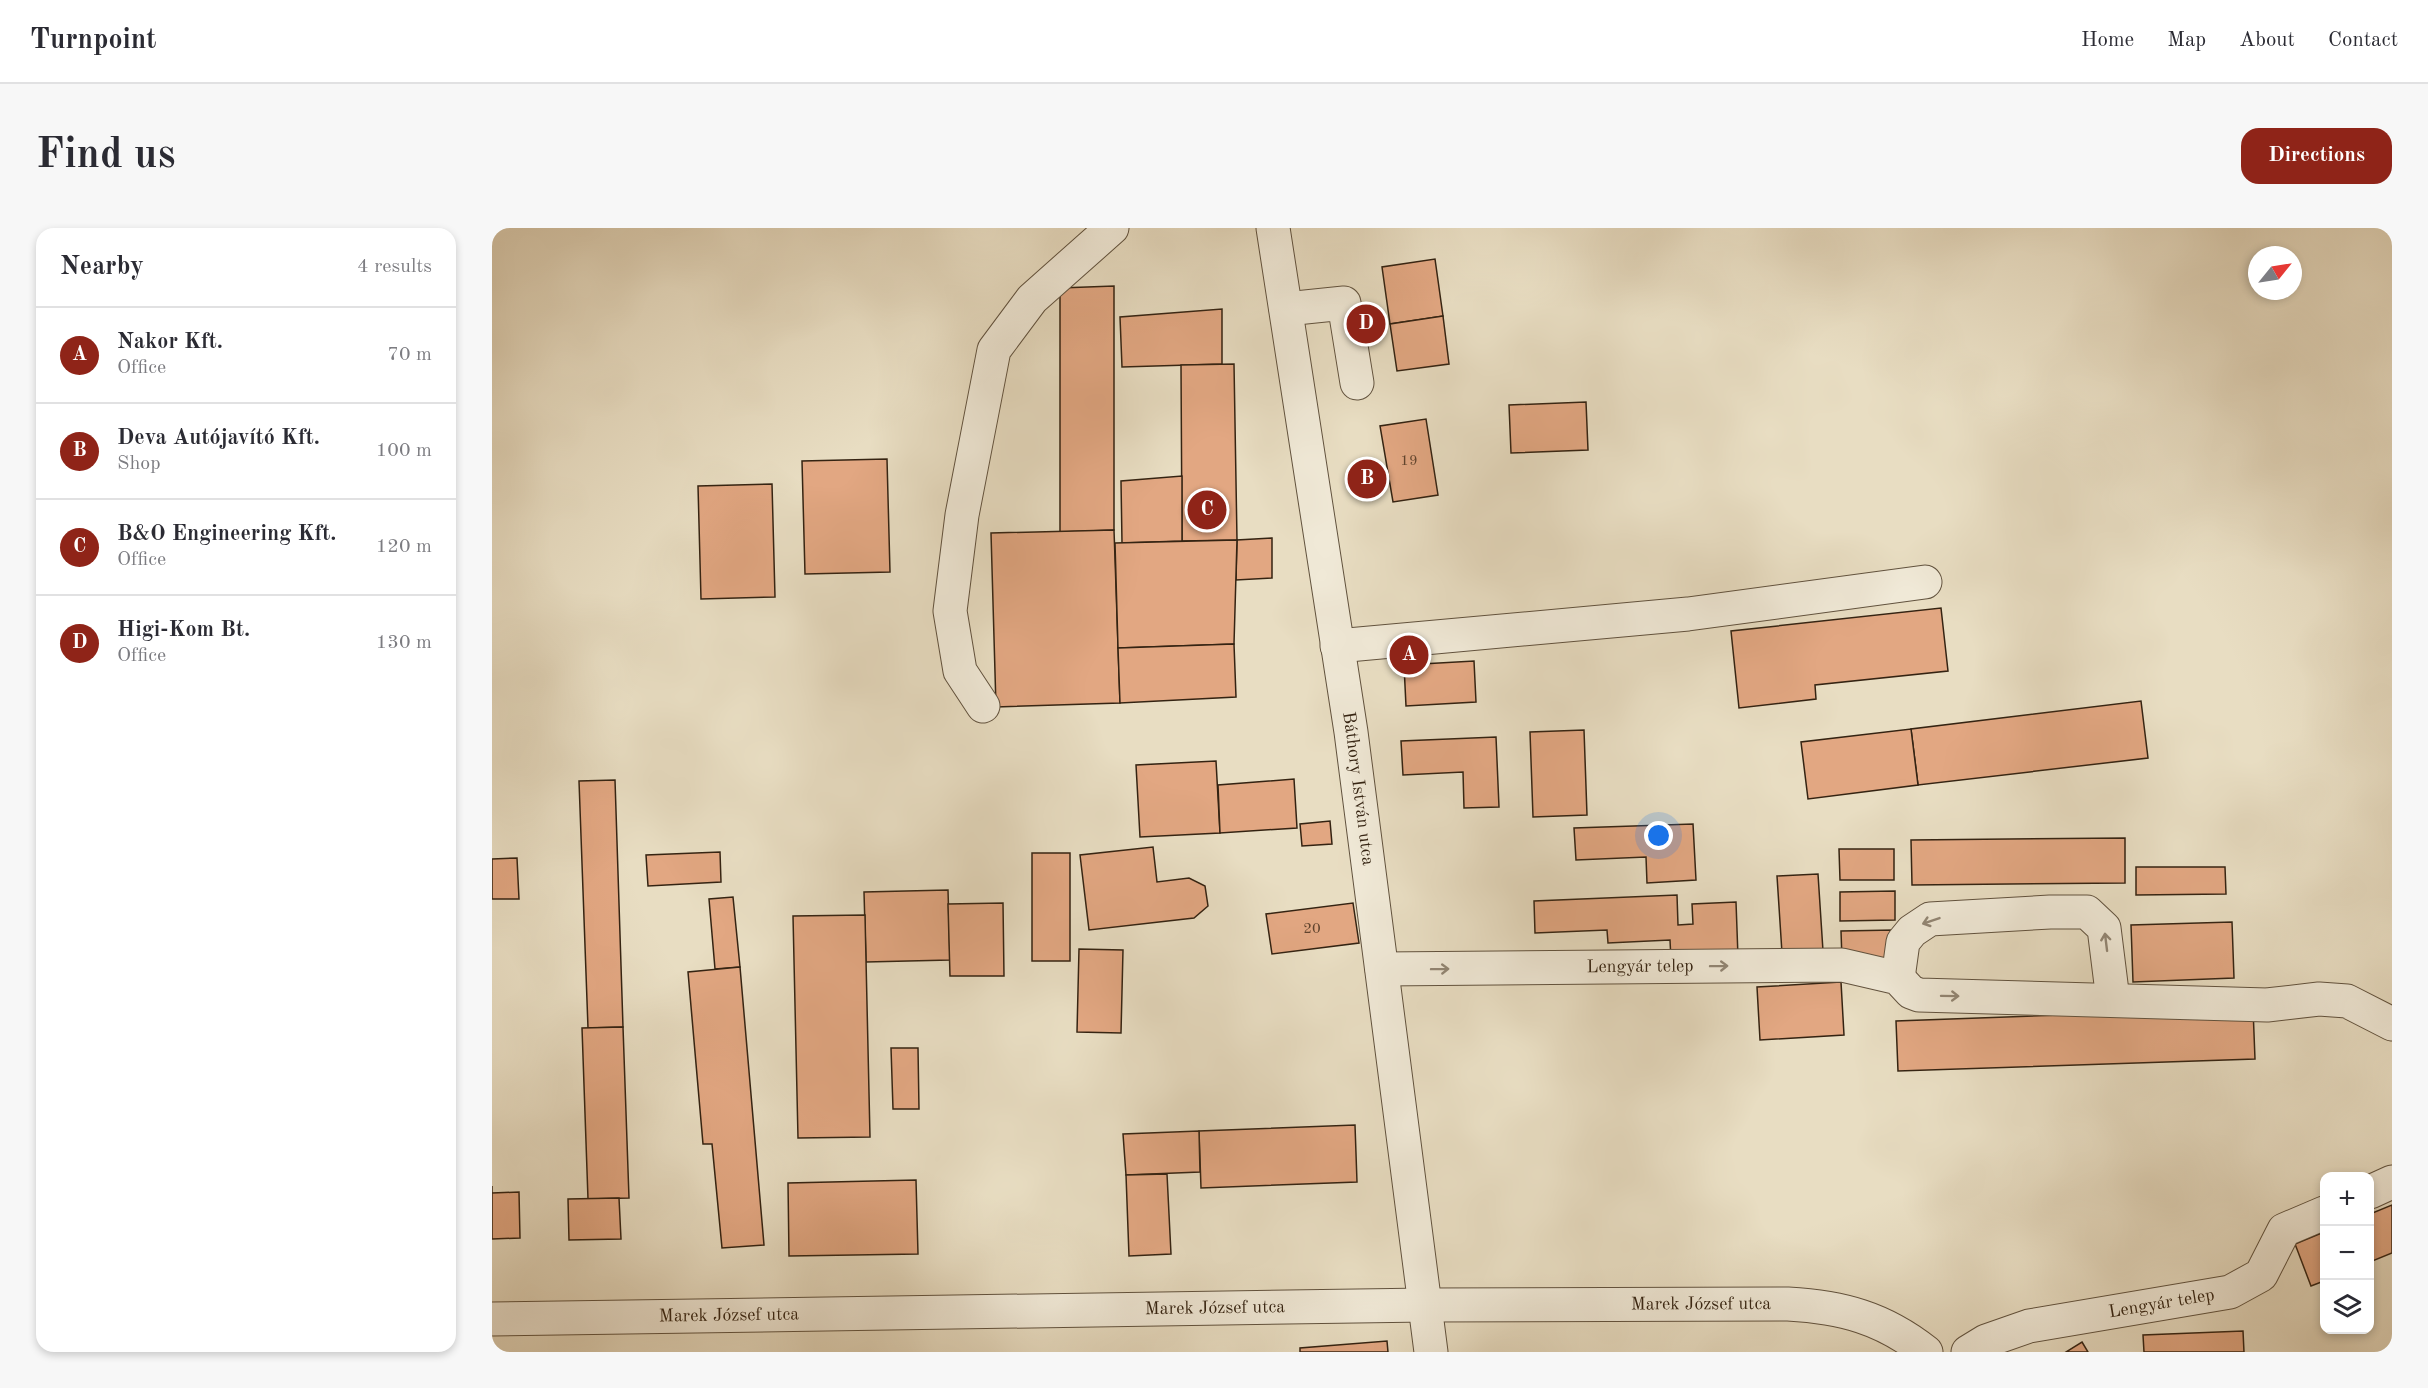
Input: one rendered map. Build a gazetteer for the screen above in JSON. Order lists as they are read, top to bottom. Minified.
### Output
{"streets":{"street":["Báthory István utca","Lengyár telep","Marek József utca"]},"crossings":[["Báthory István utca","Lengyár telep"],["Báthory István utca","Marek József utca"]],"one_way":["Lengyár telep"],"house_numbers":["19","20"],"north":"top right","page":{"header":"Turnpoint","nav":["Home","Map","About","Contact"],"buttons":"Directions","title":"Find us","heading":["Nearby","4 results"],"pins":["D","B","C","A"],"list":[{"mark":"A","name":"Nakor Kft.","note":"Office","value":"70 m"},{"mark":"B","name":"Deva Autójavító Kft.","note":"Shop","value":"100 m"},{"mark":"C","name":"B&O Engineering Kft.","note":"Office","value":"120 m"},{"mark":"D","name":"Higi-Kom Bt.","note":"Office","value":"130 m"}],"map_buttons":["+","−"]}}
